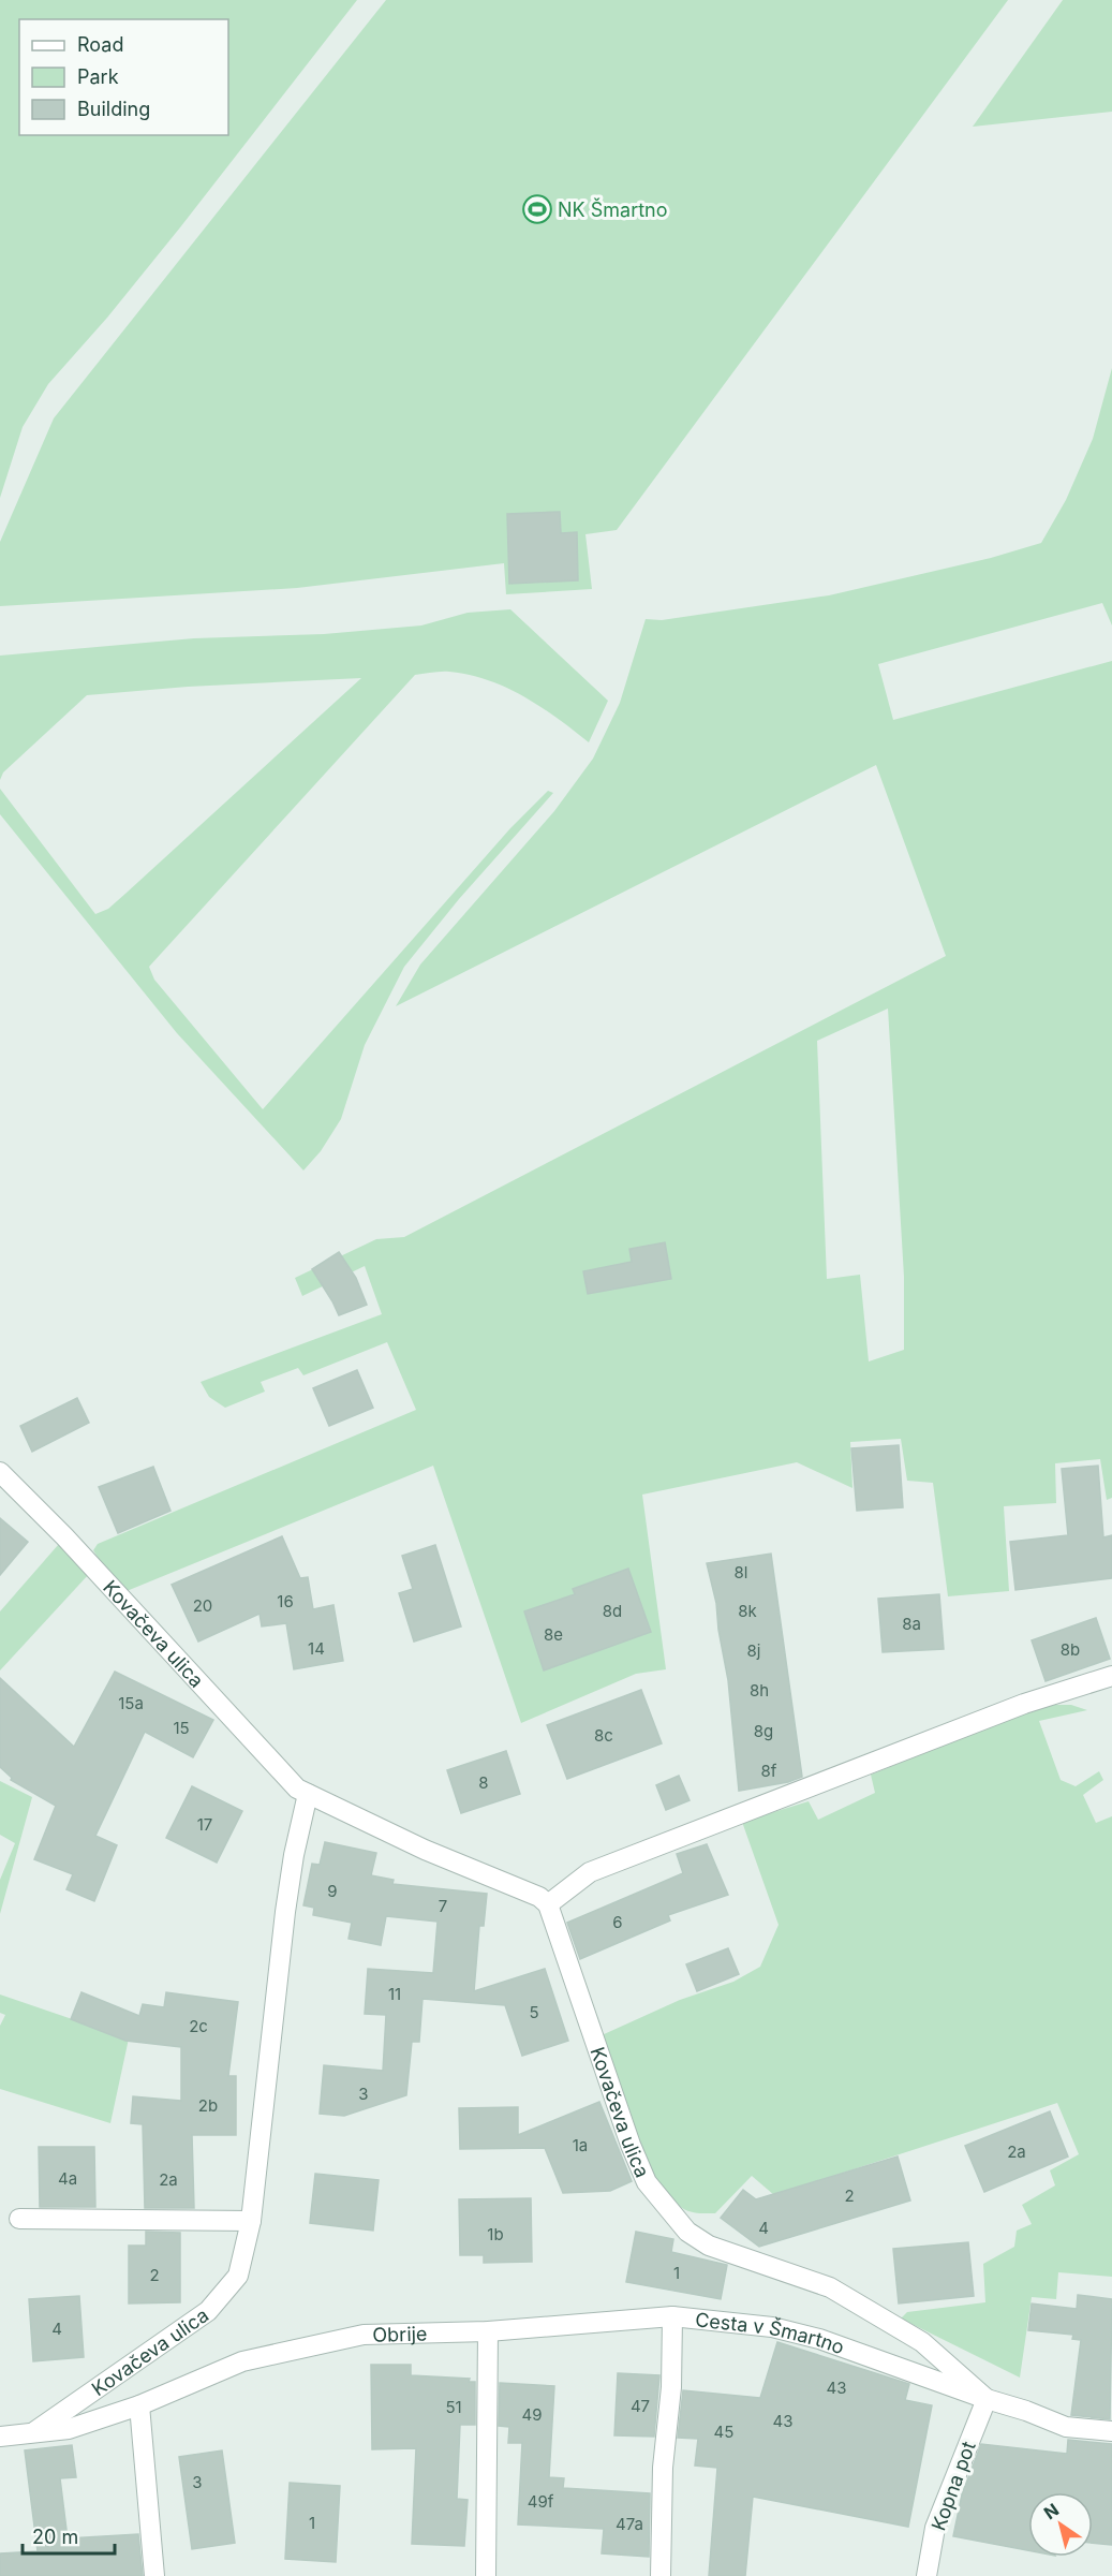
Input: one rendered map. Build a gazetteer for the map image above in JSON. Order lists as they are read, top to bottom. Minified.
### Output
{"streets":{"street":["Kovačeva ulica","Obrije","Cesta v Šmartno","Kopna pot"]},"crossings":[["Kovačeva ulica","Obrije"],["Kovačeva ulica","Cesta v Šmartno"],["Kovačeva ulica","Kopna pot"],["Obrije","Cesta v Šmartno"],["Cesta v Šmartno","Kopna pot"]],"places":{"sports":["NK Šmartno"]},"house_numbers":["8l","16","20","8d","8k","8a","8e","14","8b","8j","8h","15a","15","8g","8c","8f","8","17","9","7","6","11","5","2c","3","2b","1a","2a","4a","2a","2","4","1b","1","2","4","43","47","51","49","43","45","3","49f","1","47a"],"legend":["Road","Park","Building"],"scale_bar":"20 m","north":"top left"}
